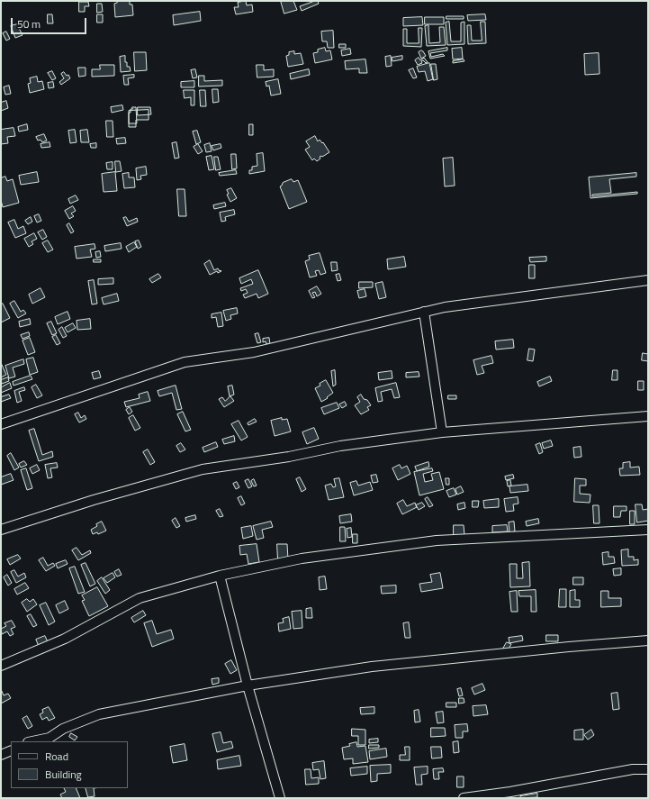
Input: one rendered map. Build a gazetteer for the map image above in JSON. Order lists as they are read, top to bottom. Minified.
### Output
{"legend":["Road","Building"],"scale_bar":"50 m"}
